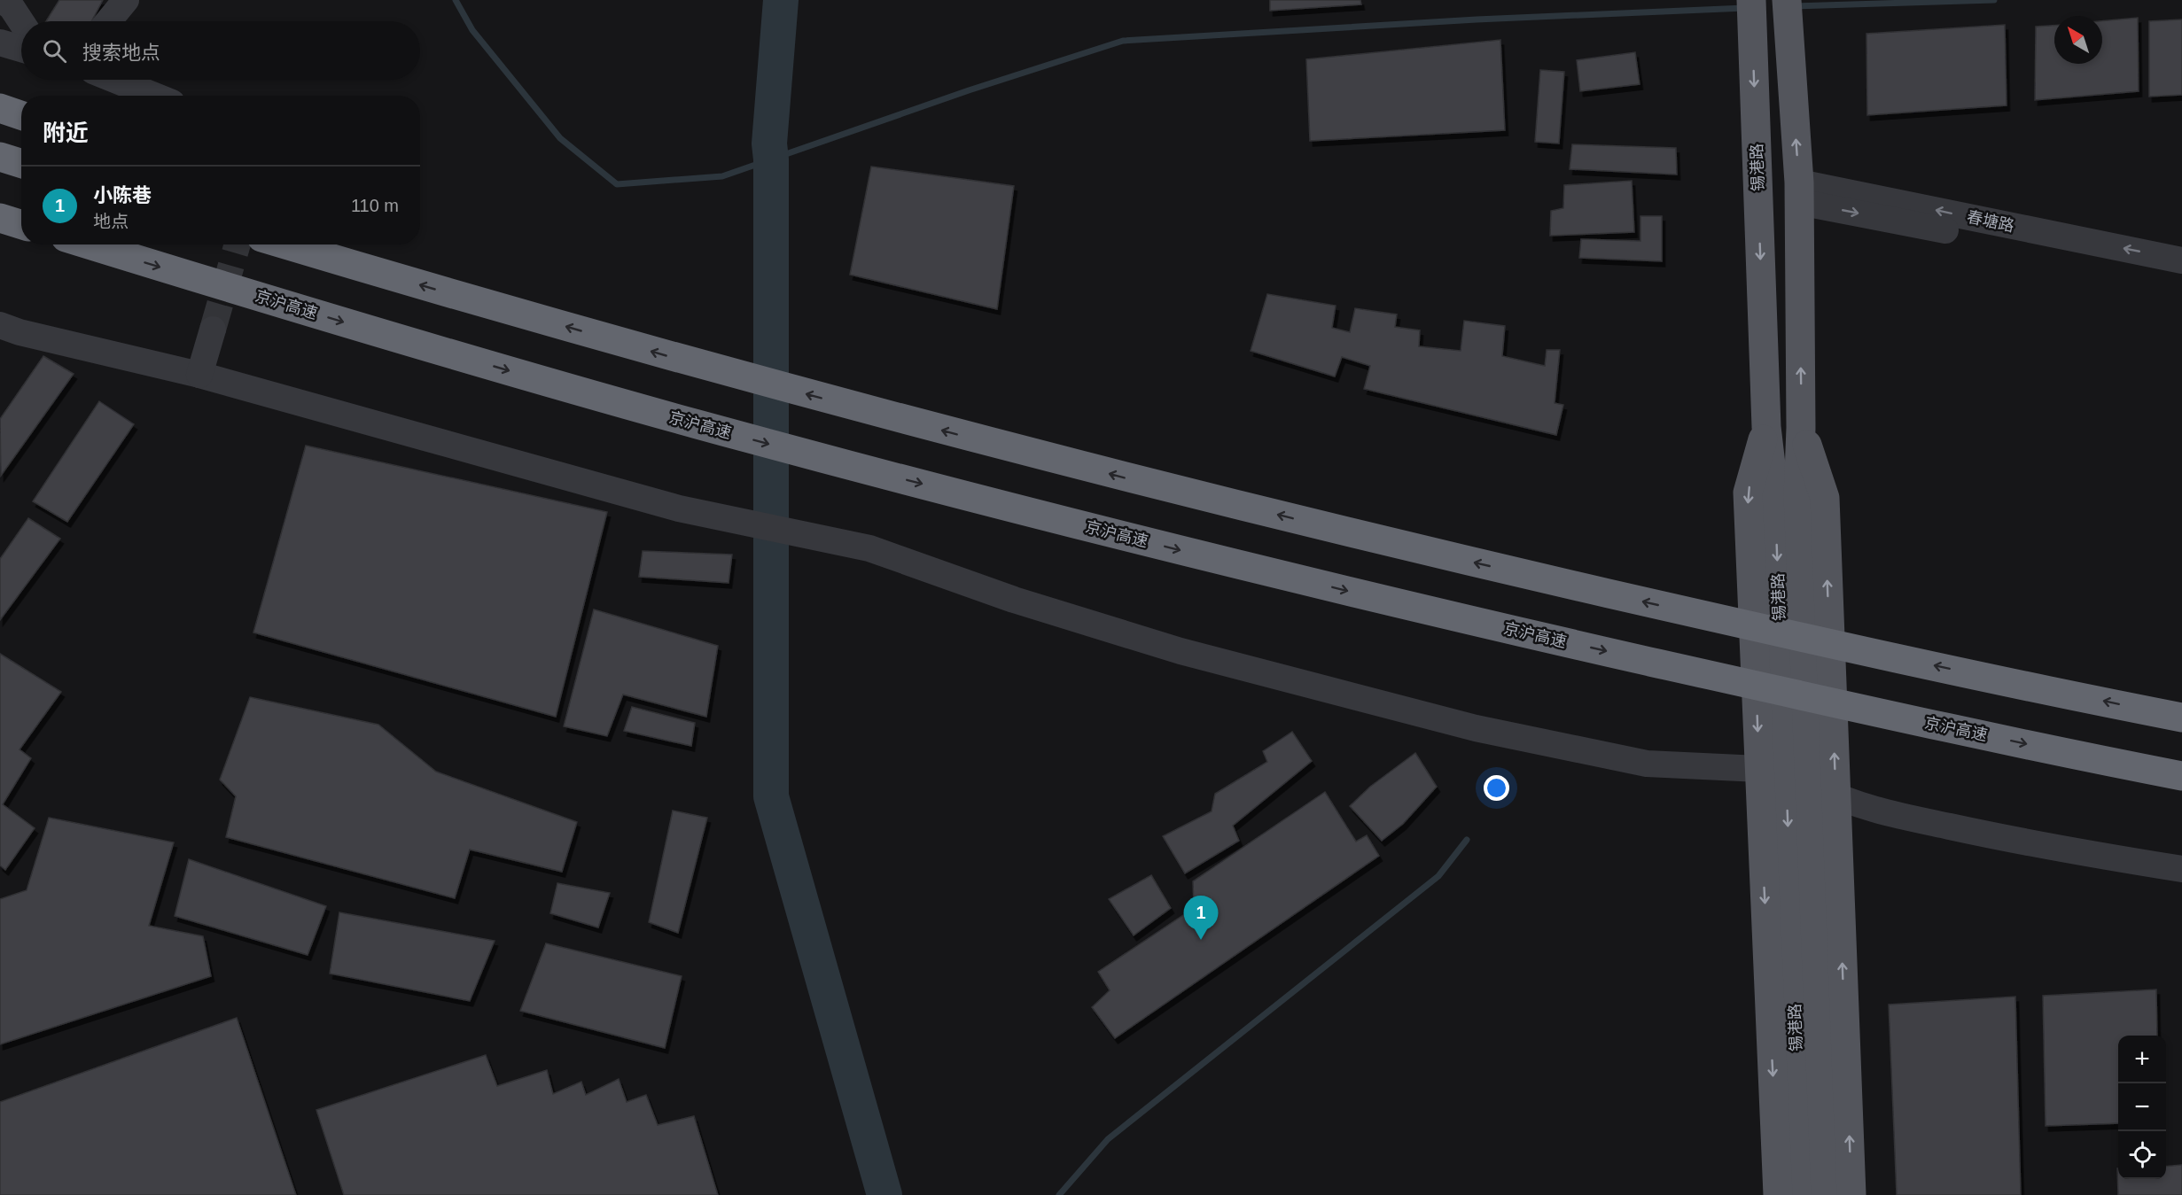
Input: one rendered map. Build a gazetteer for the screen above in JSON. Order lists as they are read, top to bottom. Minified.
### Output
{"streets":{"highway":["京沪高速"],"main road":["锡港路"],"street":["春塘路"]},"crossings":[["锡港路","春塘路"]],"north":"top left","page":{"search":"搜索地点","heading":"附近","list":[{"mark":"1","name":"小陈巷","note":"地点","value":"110 m"}],"pins":"1","map_buttons":["+","−"]}}
